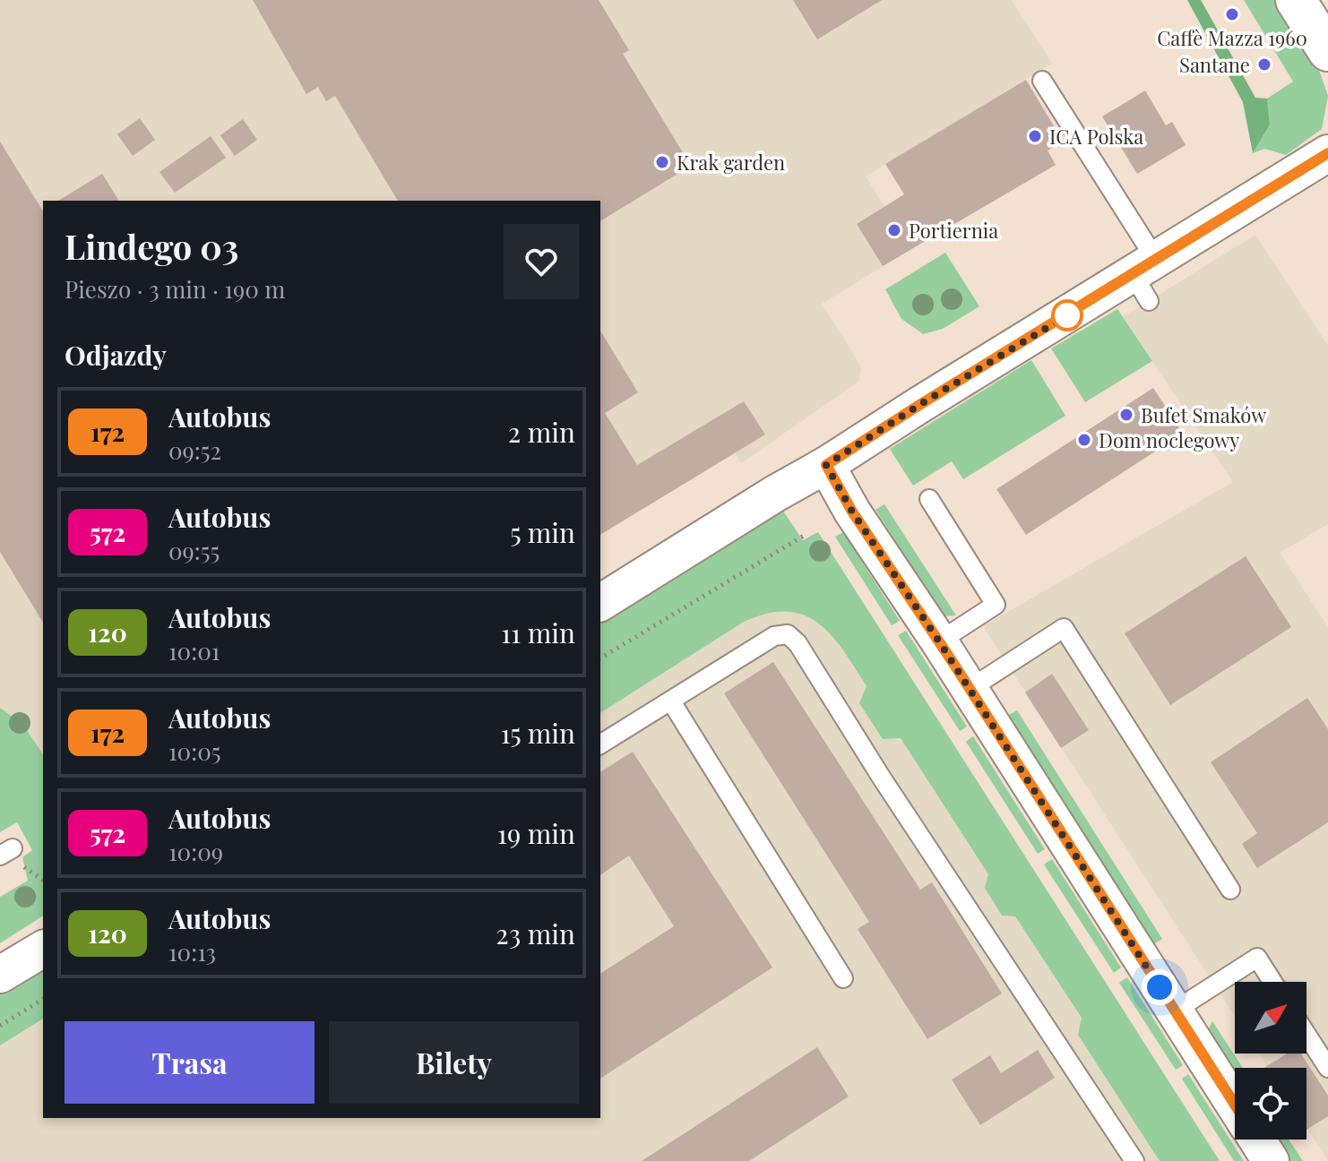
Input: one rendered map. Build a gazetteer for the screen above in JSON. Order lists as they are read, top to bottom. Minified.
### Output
{"places":["Caffè Mazza 1960","Santane","ICA Polska","Krak garden","Portiernia","Bufet Smaków","Dom noclegowy"],"lines":["bus line 172"],"north":"top right","page":{"heading":[["Lindego 03","Pieszo · 3 min · 190 m"],"Odjazdy"],"list":[{"mark":"172","name":"Autobus","note":"09:52","value":"2 min"},{"mark":"572","name":"Autobus","note":"09:55","value":"5 min"},{"mark":"120","name":"Autobus","note":"10:01","value":"11 min"},{"mark":"172","name":"Autobus","note":"10:05","value":"15 min"},{"mark":"572","name":"Autobus","note":"10:09","value":"19 min"},{"mark":"120","name":"Autobus","note":"10:13","value":"23 min"}],"buttons":["Trasa","Bilety"]}}
